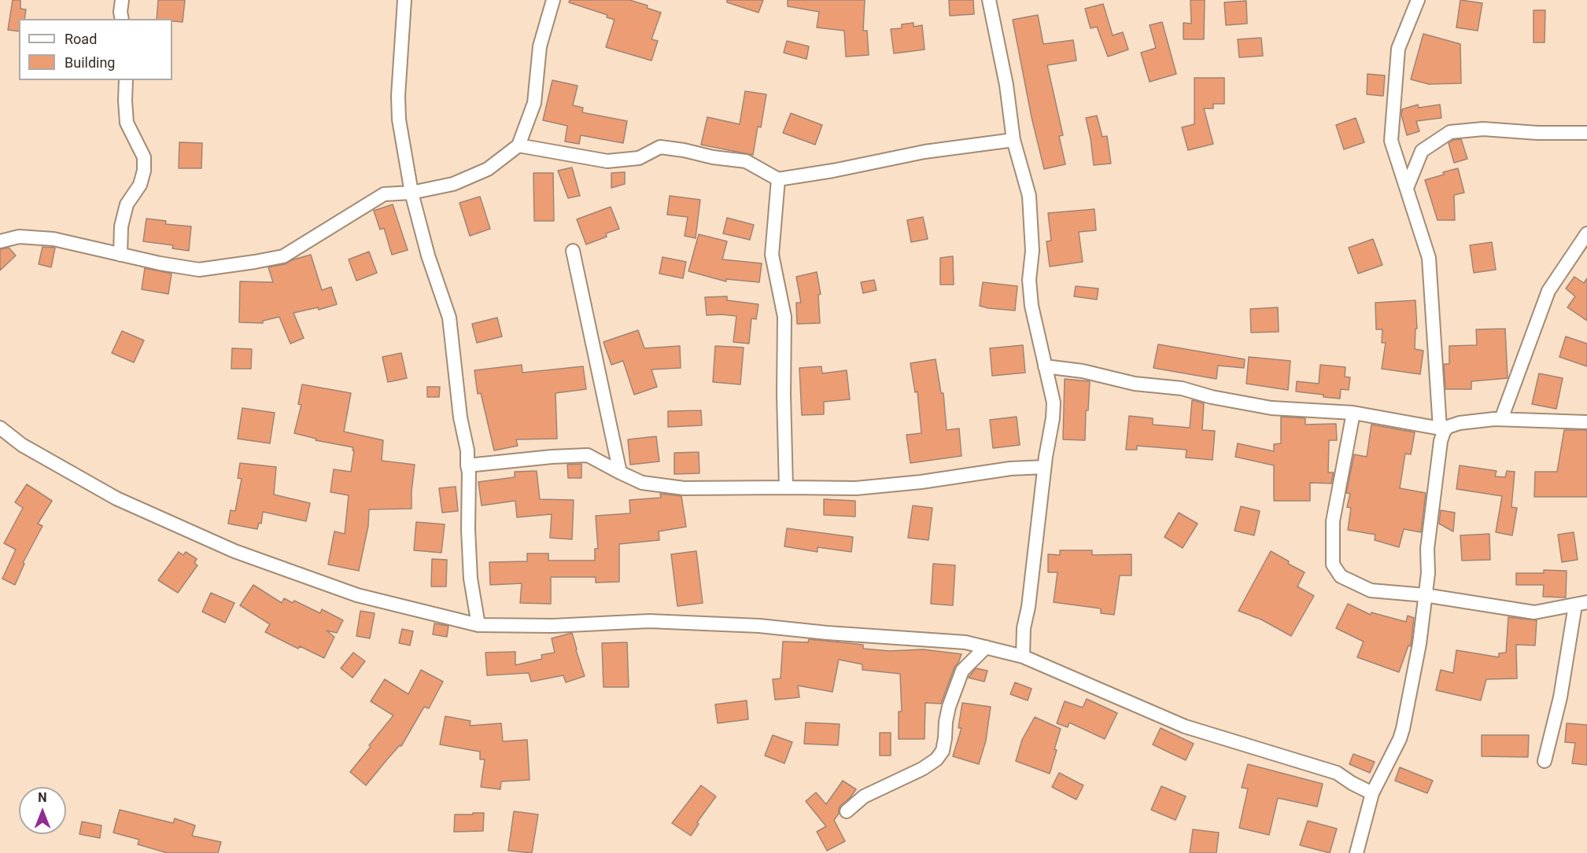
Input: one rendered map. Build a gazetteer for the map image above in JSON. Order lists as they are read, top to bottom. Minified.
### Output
{"legend":["Road","Building"],"north":"top"}
